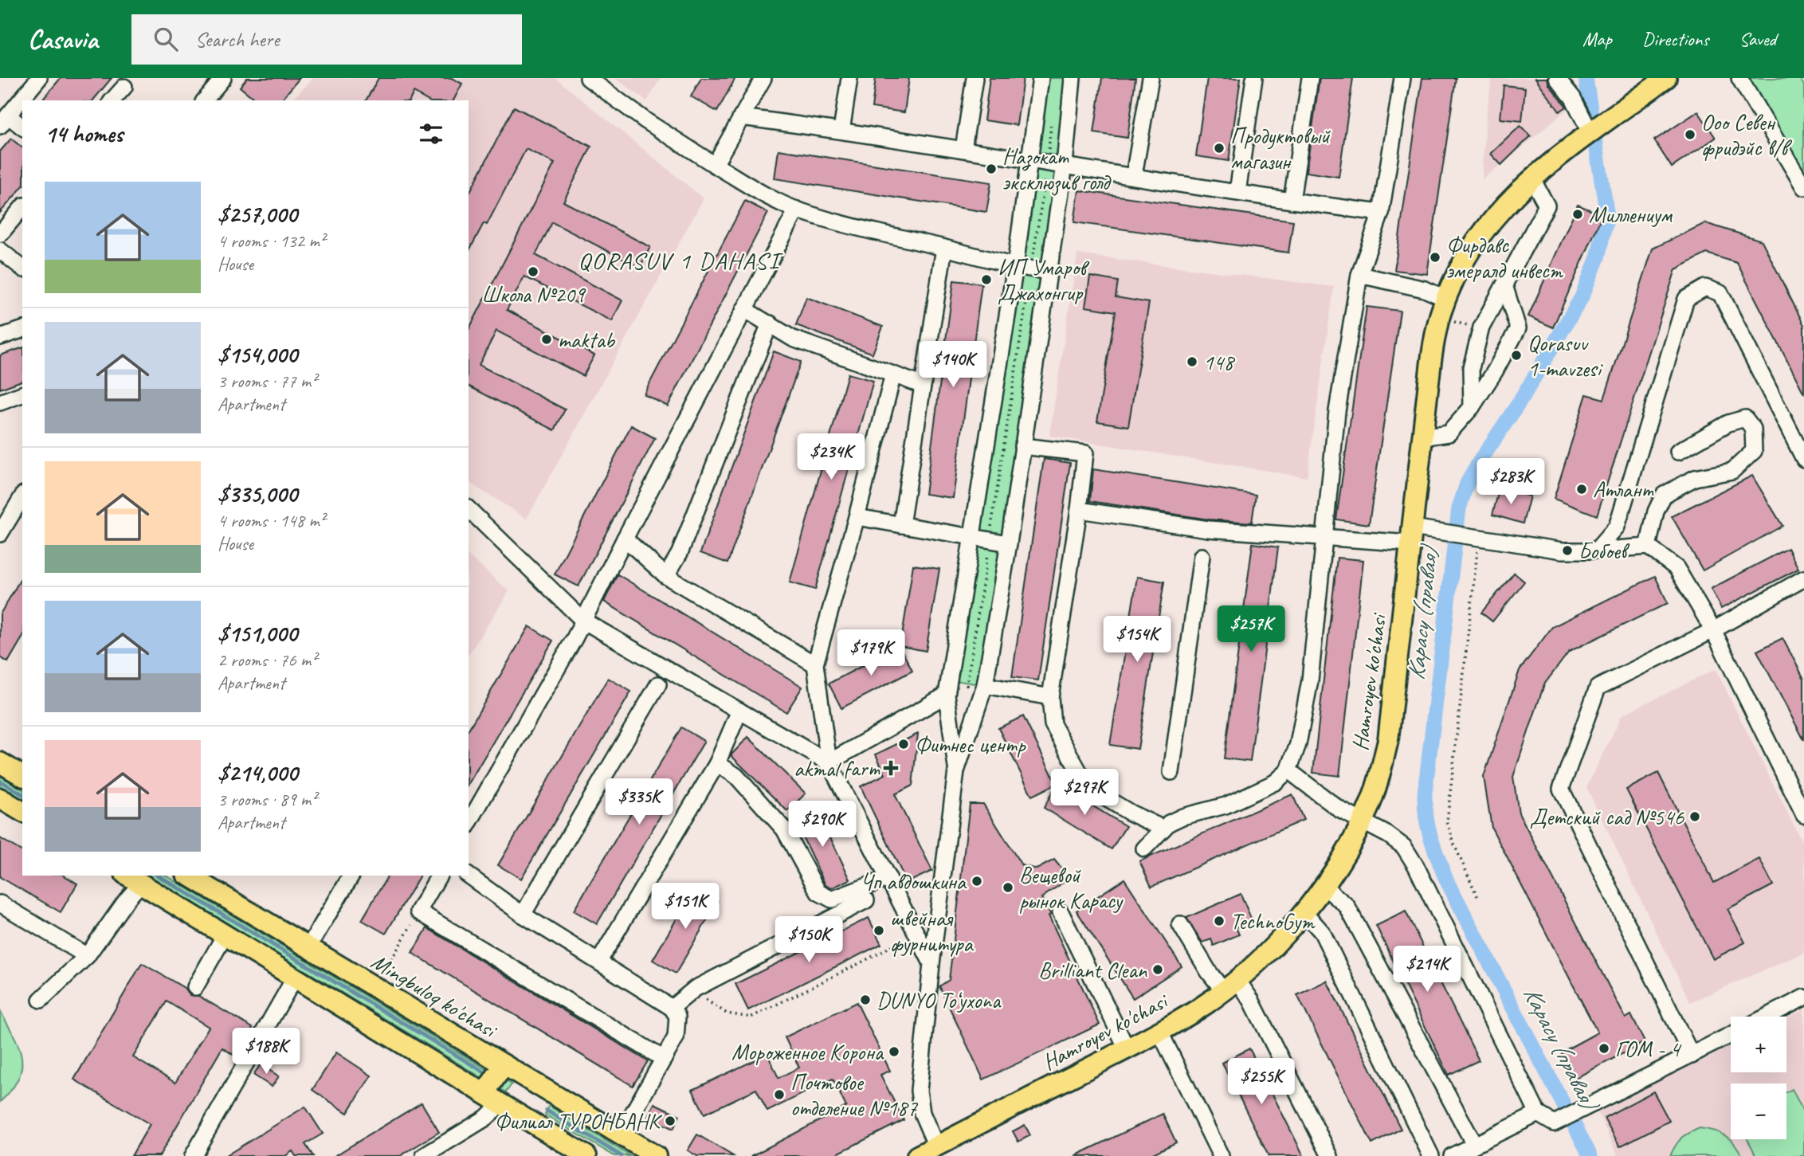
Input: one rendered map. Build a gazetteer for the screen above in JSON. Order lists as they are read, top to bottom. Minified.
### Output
{"streets":{"main road":["Hamroyev ko'chasi","Mingbuloq ko'chasi"]},"districts":["QORASUV 1 DAHASI"],"water":["Карасу (правая)"],"places":{"other":["Ооо Севен фридэйс в/в","Продуктовый магазин","Назокат эксклюзив голд","Миллениум","Фирдавс эмералд инвест","Школа №209","ИП Умаров Джахонгир","maktab","Qorasuv 1-mavzesi","148","Атлант","Бобоев","Фитнес центр","Детский сад №546","Чп авдошкина","Вещевой рынок Карасу","TechnoGym","швейная фурнитура","Brilliant Clean","DUNYO To‘yxona","ГОМ - 4","Мороженное Корона","Почтовое отделение №187","Филиал ТУРОНБАНК"],"health":["akmal farm"]},"page":{"header":"Casavia","search":"Search here","nav":["Map","Directions","Saved"],"heading":"14 homes","list":[{"name":"$257,000","note":"4 rooms · 132 m² · House"},{"name":"$154,000","note":"3 rooms · 77 m² · Apartment"},{"name":"$335,000","note":"4 rooms · 148 m² · House"},{"name":"$151,000","note":"2 rooms · 76 m² · Apartment"},{"name":"$214,000","note":"3 rooms · 89 m² · Apartment"}],"price":["$140K","$234K","$283K","$257K","$154K","$179K","$297K","$335K","$290K","$151K","$150K","$214K","$188K","$255K"],"map_buttons":["+","−"]}}
